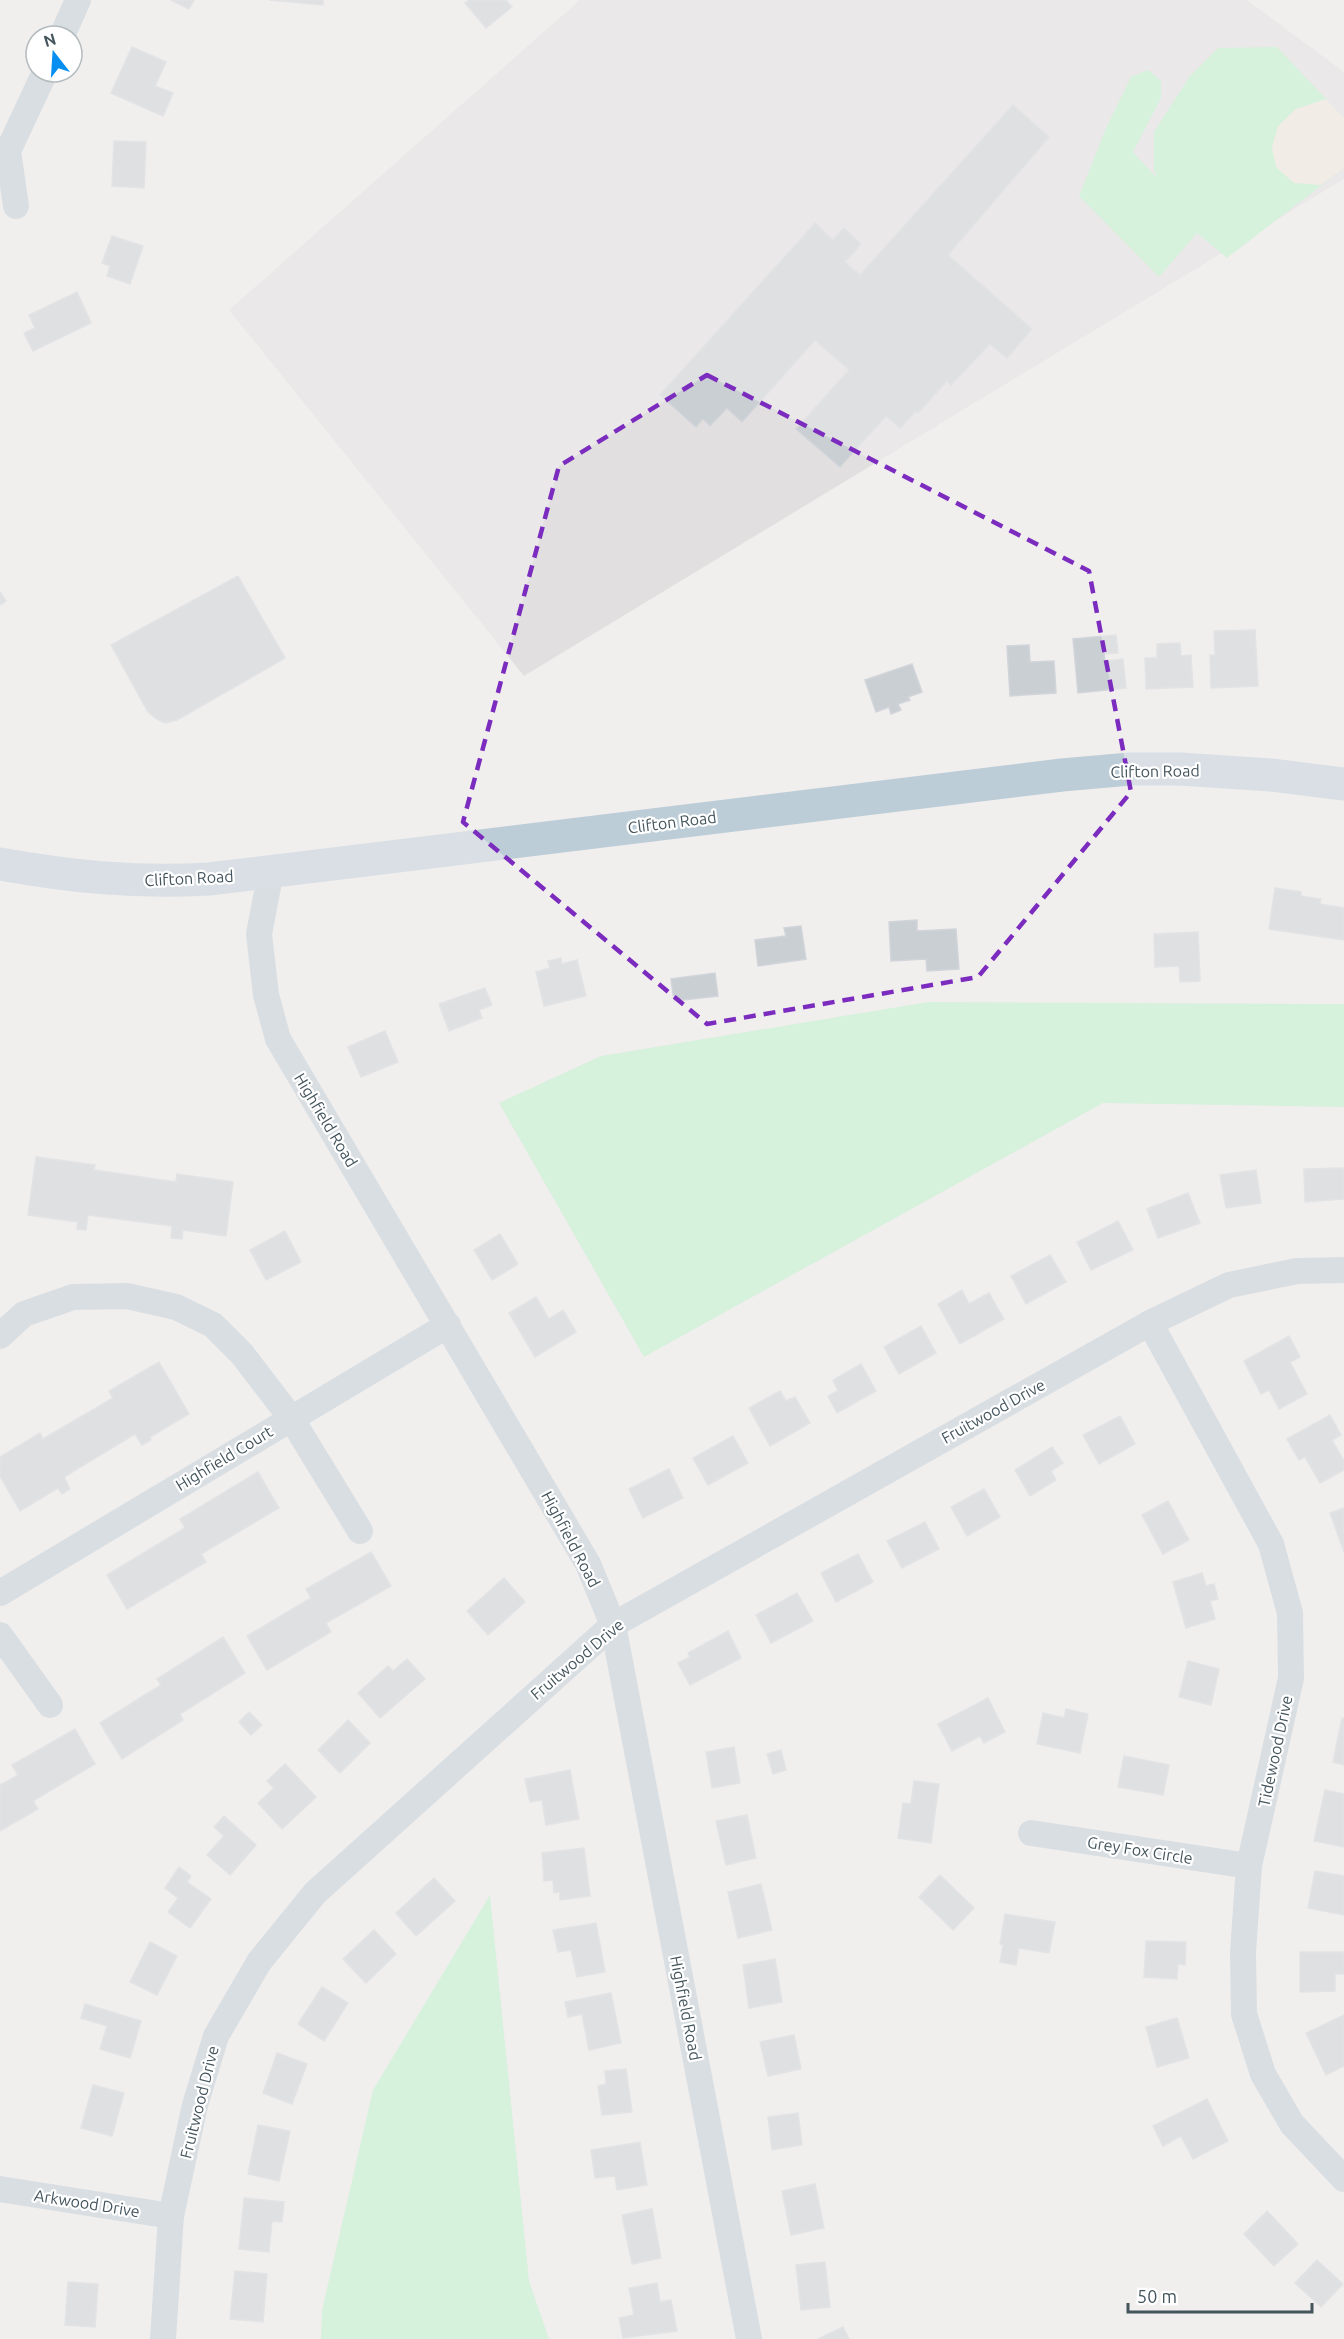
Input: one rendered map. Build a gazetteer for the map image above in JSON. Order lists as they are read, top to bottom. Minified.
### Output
{"streets":{"main road":["Clifton Road"],"street":["Highfield Road","Fruitwood Drive","Highfield Court","Tidewood Drive","Grey Fox Circle","Arkwood Drive"]},"crossings":[["Clifton Road","Highfield Road"],["Highfield Road","Fruitwood Drive"],["Highfield Road","Highfield Court"],["Fruitwood Drive","Tidewood Drive"],["Fruitwood Drive","Arkwood Drive"],["Tidewood Drive","Grey Fox Circle"]],"scale_bar":"50 m","north":"top"}
